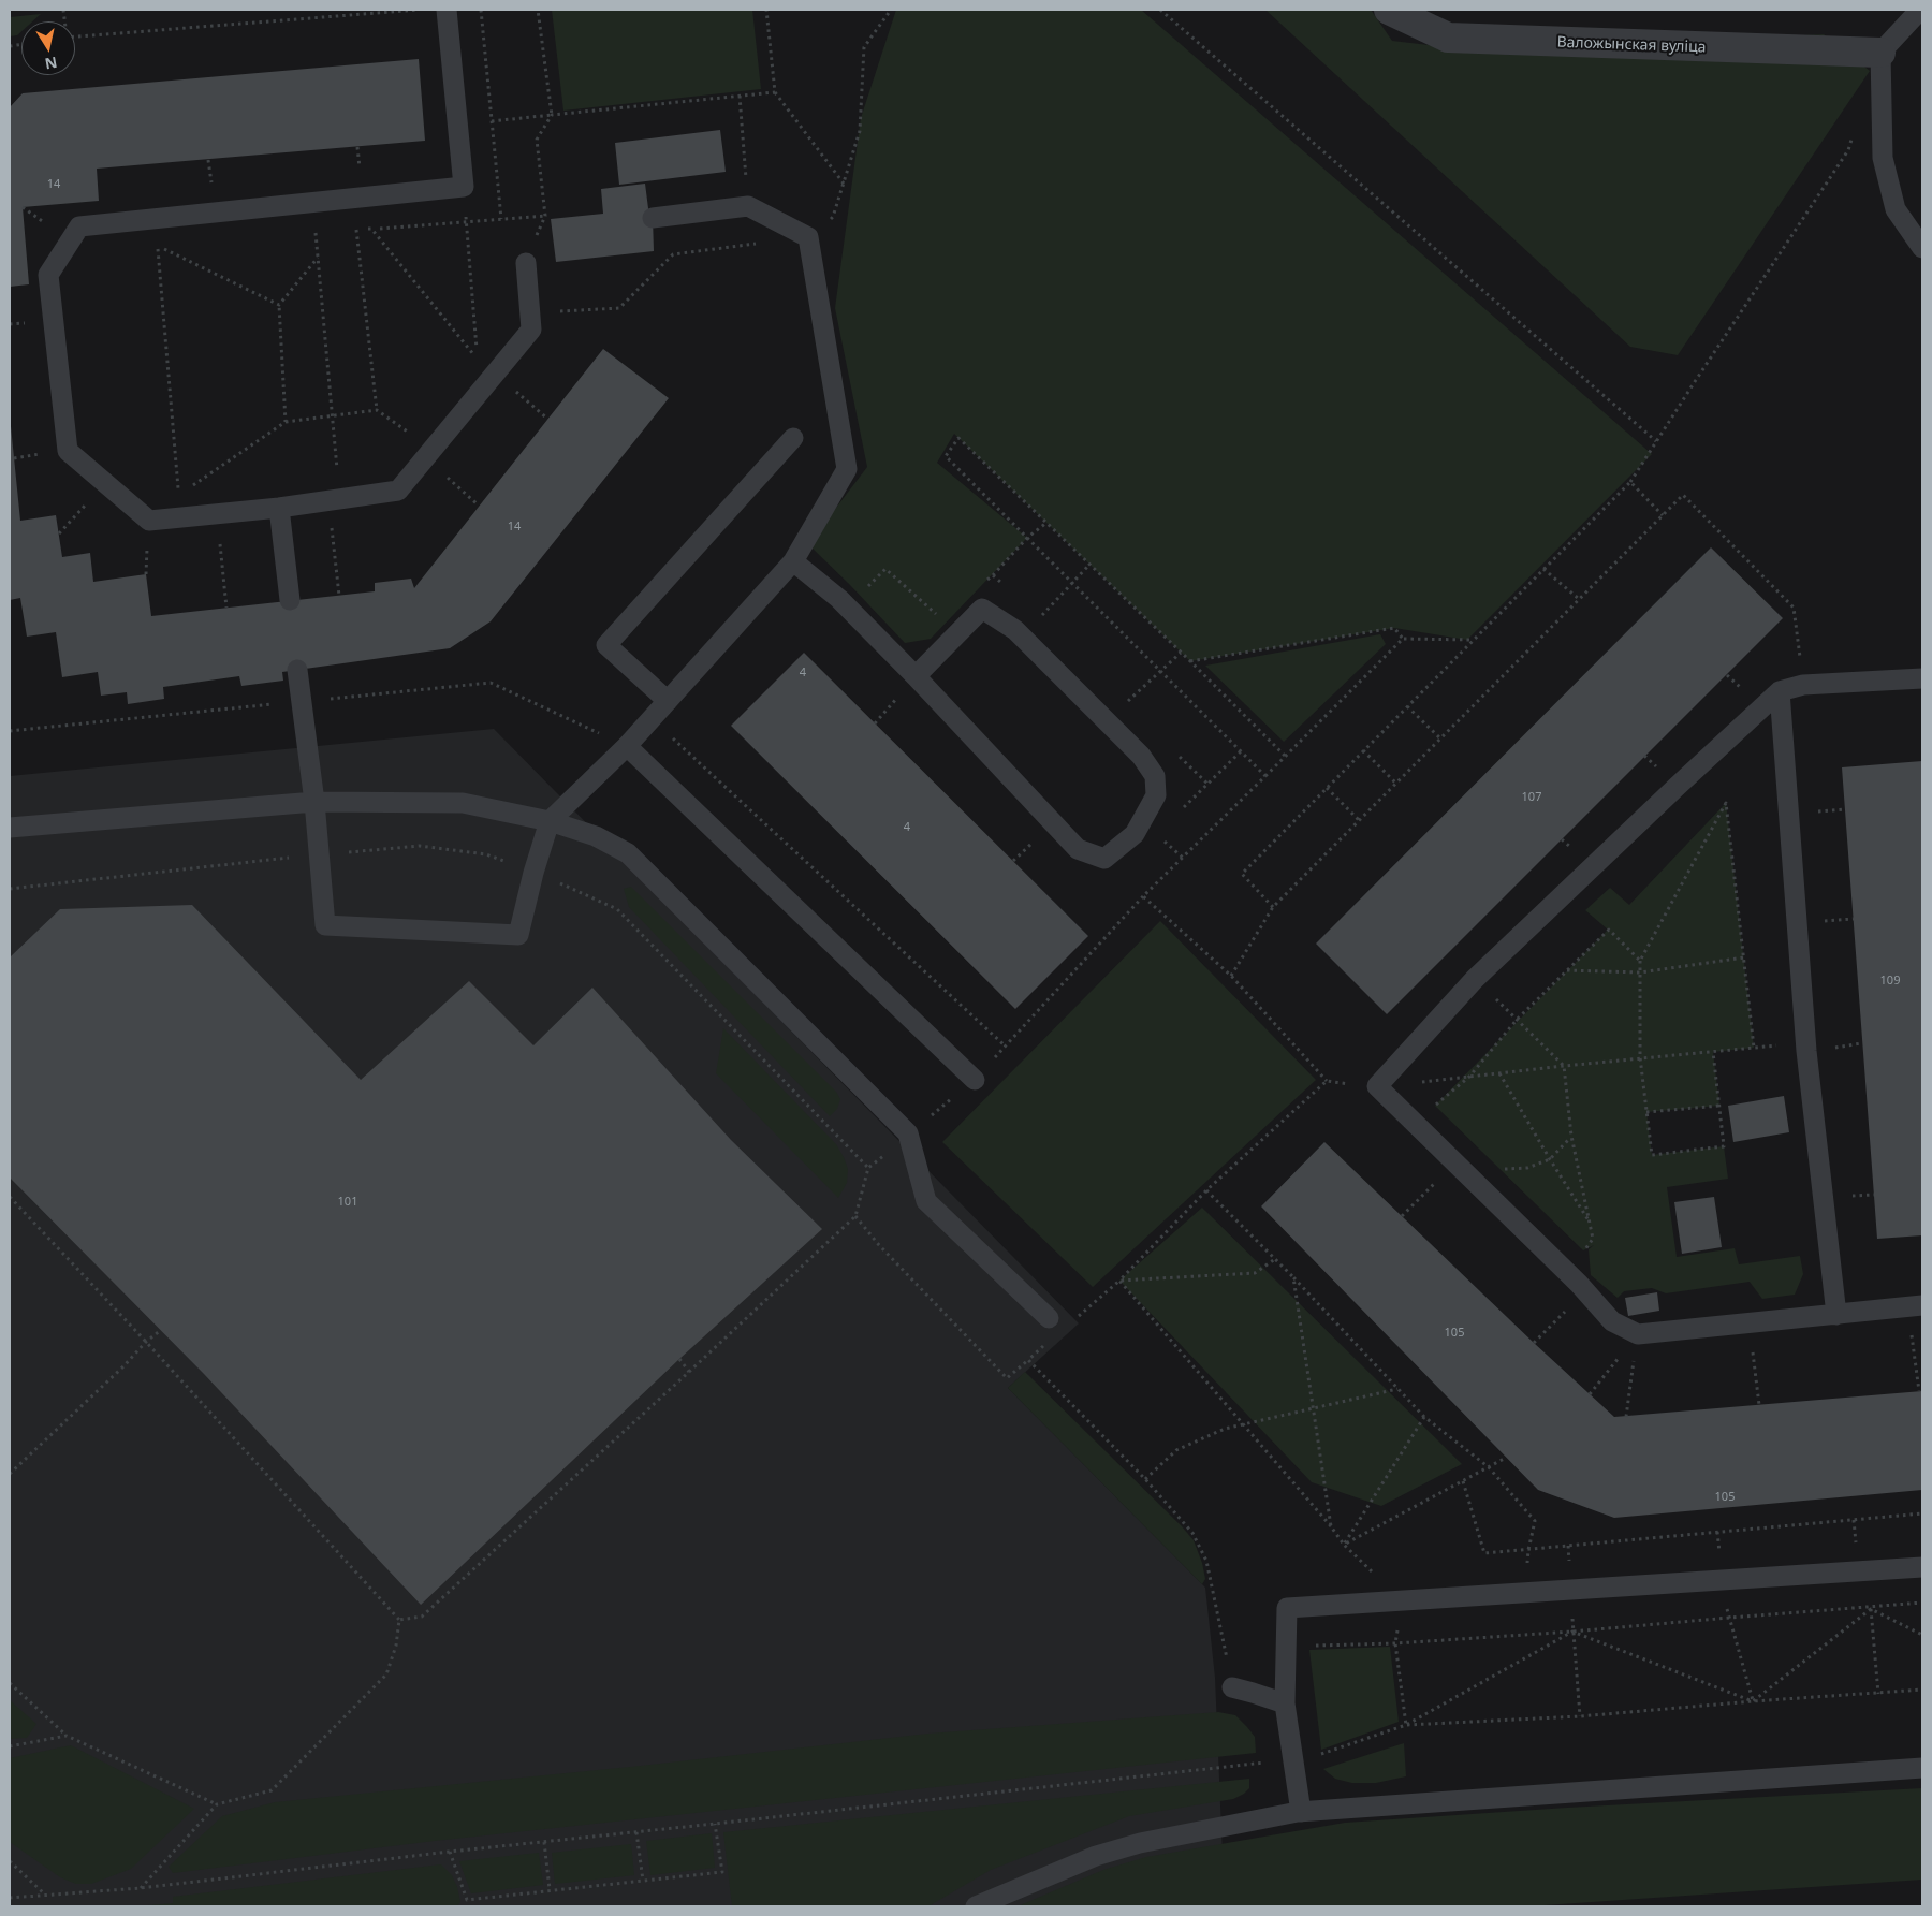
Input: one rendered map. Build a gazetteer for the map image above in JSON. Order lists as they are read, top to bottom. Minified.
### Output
{"streets":{"street":["Валожынская вуліца"]},"house_numbers":["14","14","4","107","4","109","101","105","105"],"north":"bottom"}
